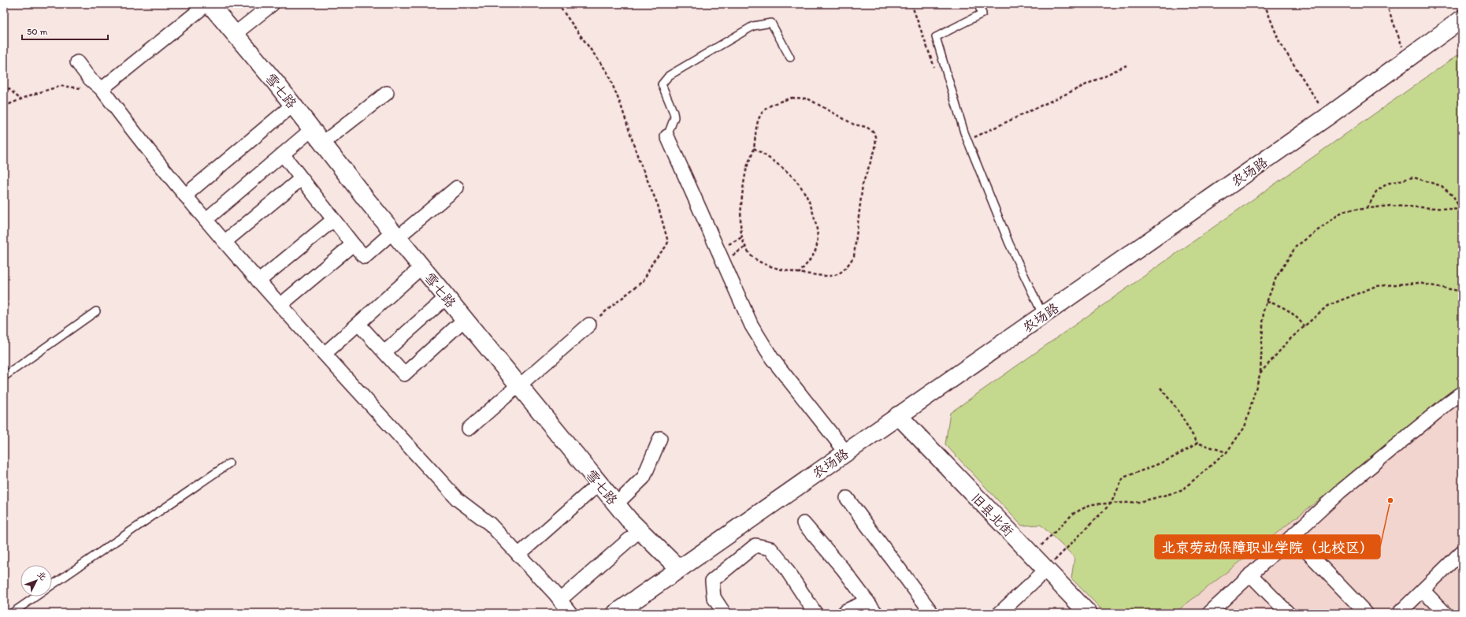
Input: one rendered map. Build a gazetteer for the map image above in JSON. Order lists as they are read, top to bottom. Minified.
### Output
{"streets":{"street":["雪七路","农场路","旧县北街"]},"crossings":[["雪七路","农场路"],["农场路","旧县北街"]],"places":["北京劳动保障职业学院（北校区）"],"scale_bar":"50 m","north":"top right"}
